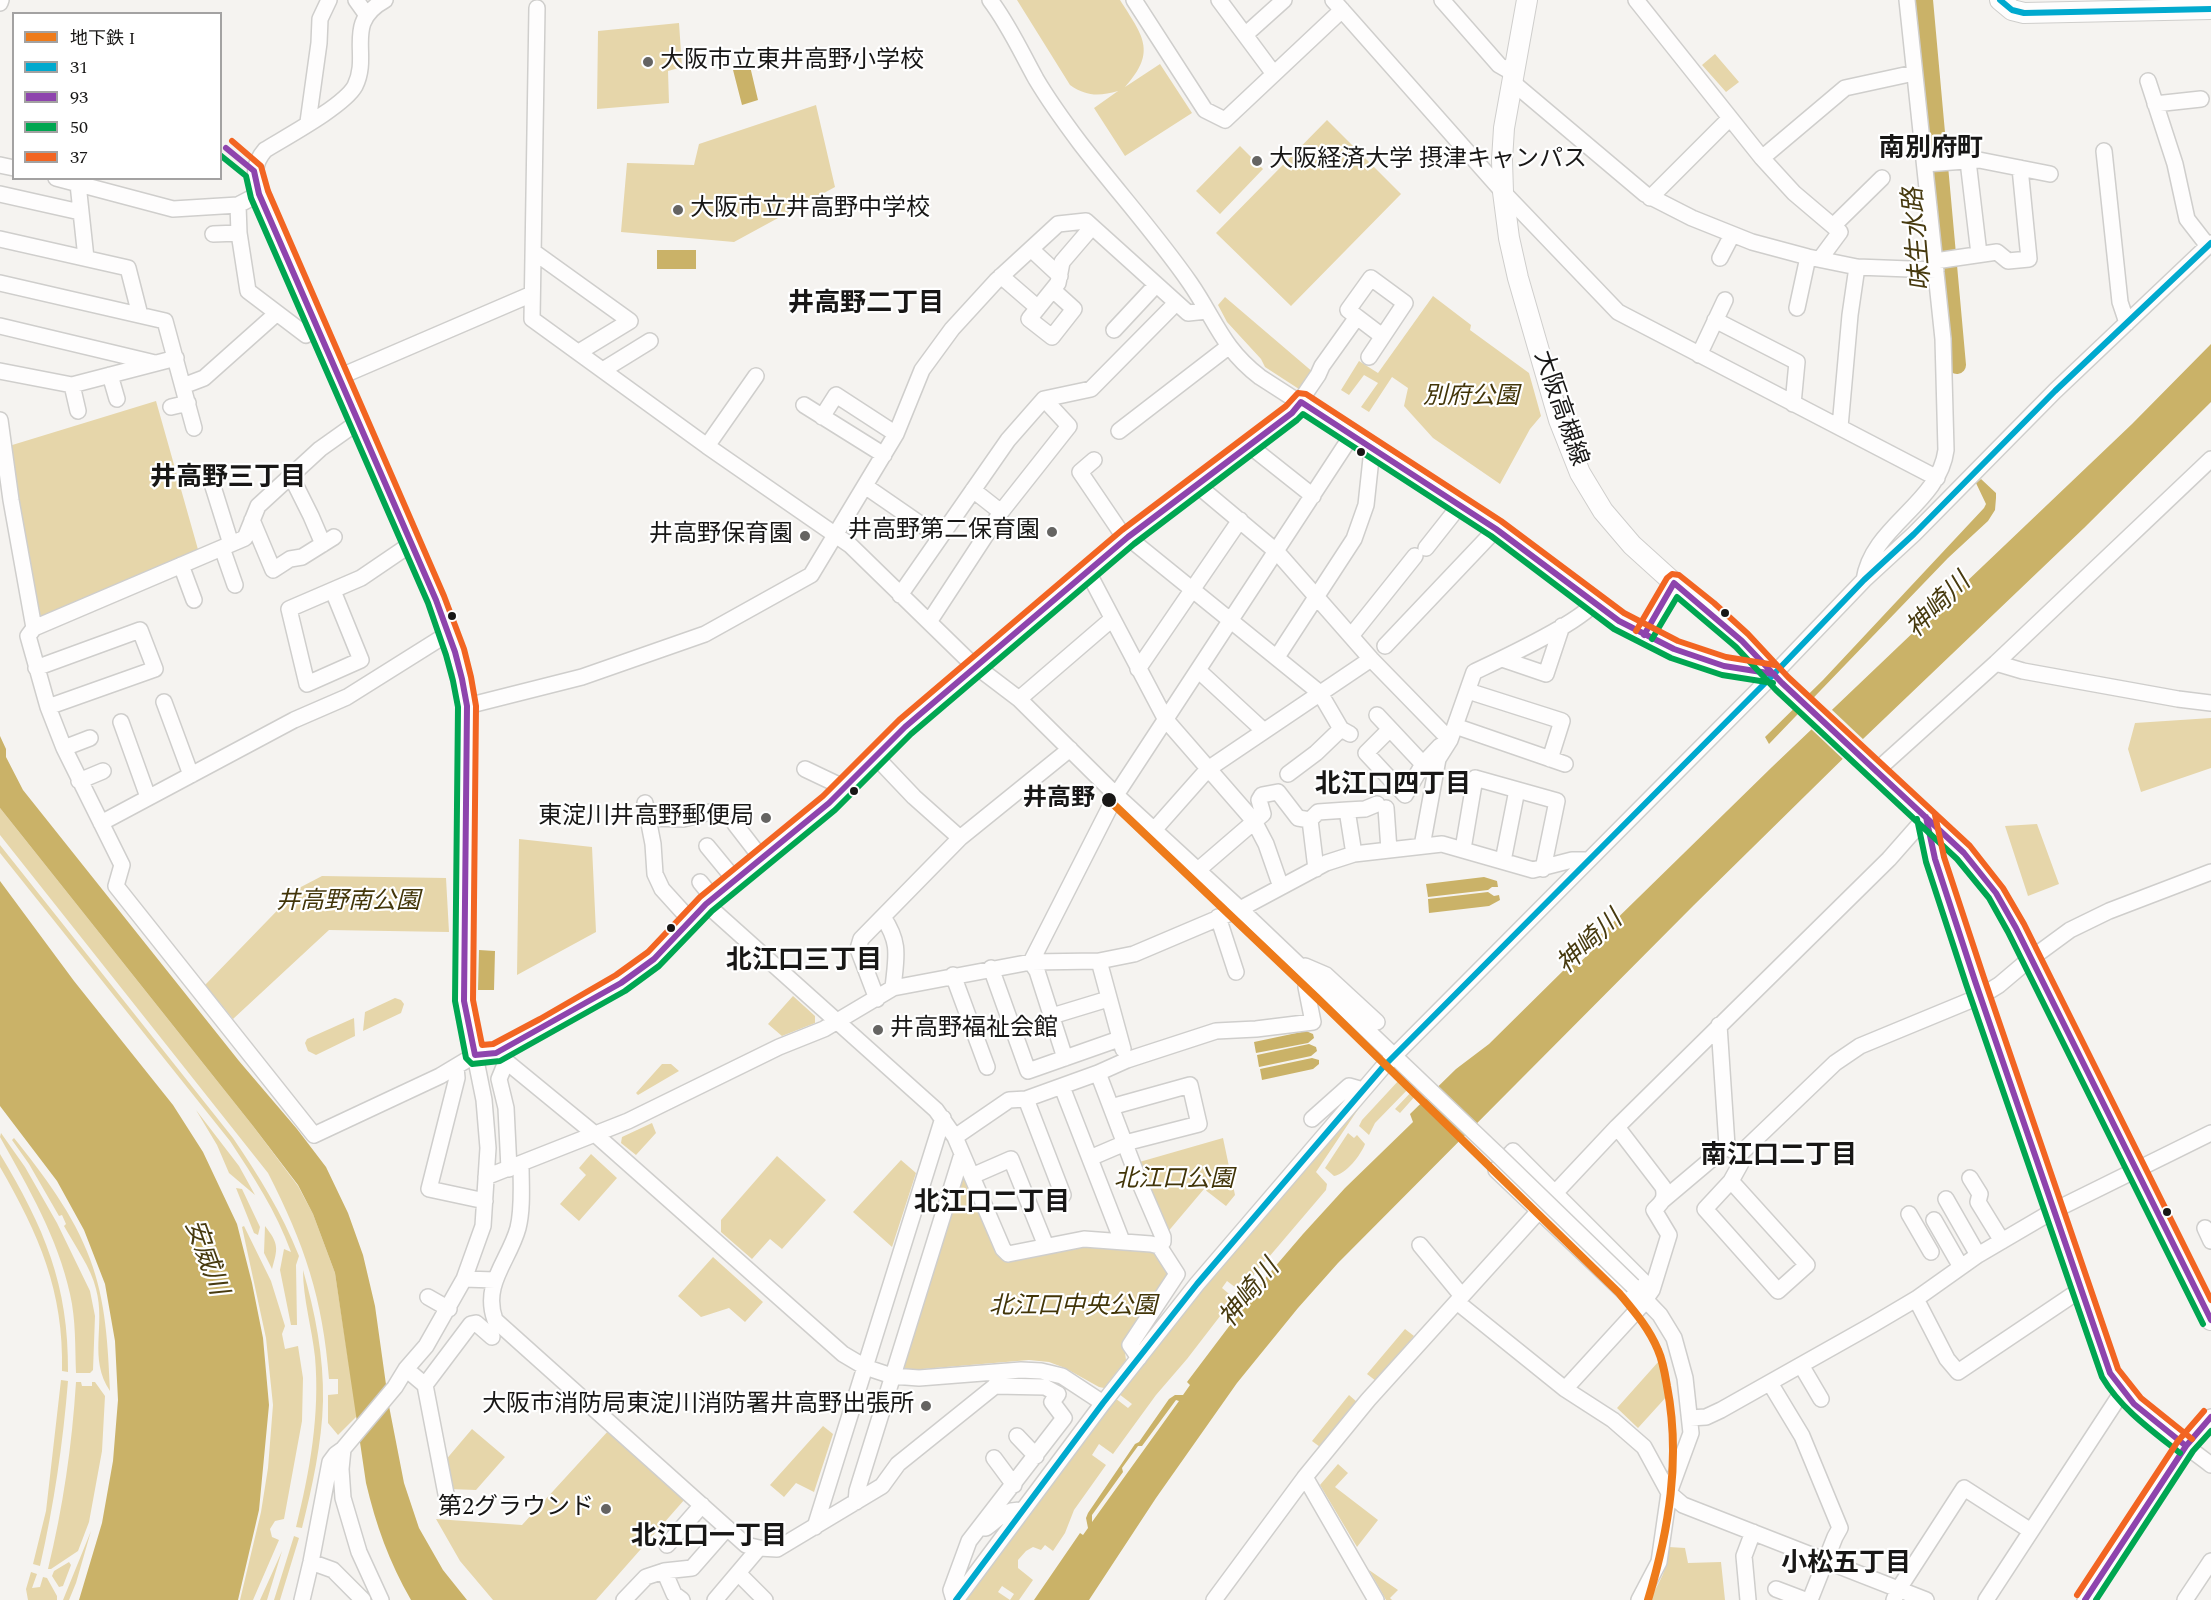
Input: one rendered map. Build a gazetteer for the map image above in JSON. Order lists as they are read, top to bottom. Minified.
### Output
{"streets":{"main road":["大阪高槻線"]},"districts":["南別府町","井高野二丁目","井高野三丁目","北江口四丁目","北江口三丁目","南江口二丁目","北江口二丁目","北江口一丁目","小松五丁目"],"water":["味生水路","神崎川","安威川"],"parks":["別府公園","井高野南公園","北江口公園","北江口中央公園"],"places":["大阪市立東井高野小学校","大阪経済大学 摂津キャンパス","大阪市立井高野中学校","井高野第二保育園","井高野保育園","井高野","東淀川井高野郵便局","井高野福祉会館","大阪市消防局東淀川消防署井高野出張所","第2グラウンド"],"lines":["transit line 31","transit line 37","transit line 93","transit line 50","metro line I"],"legend":["地下鉄 I","31","93","50","37"]}
